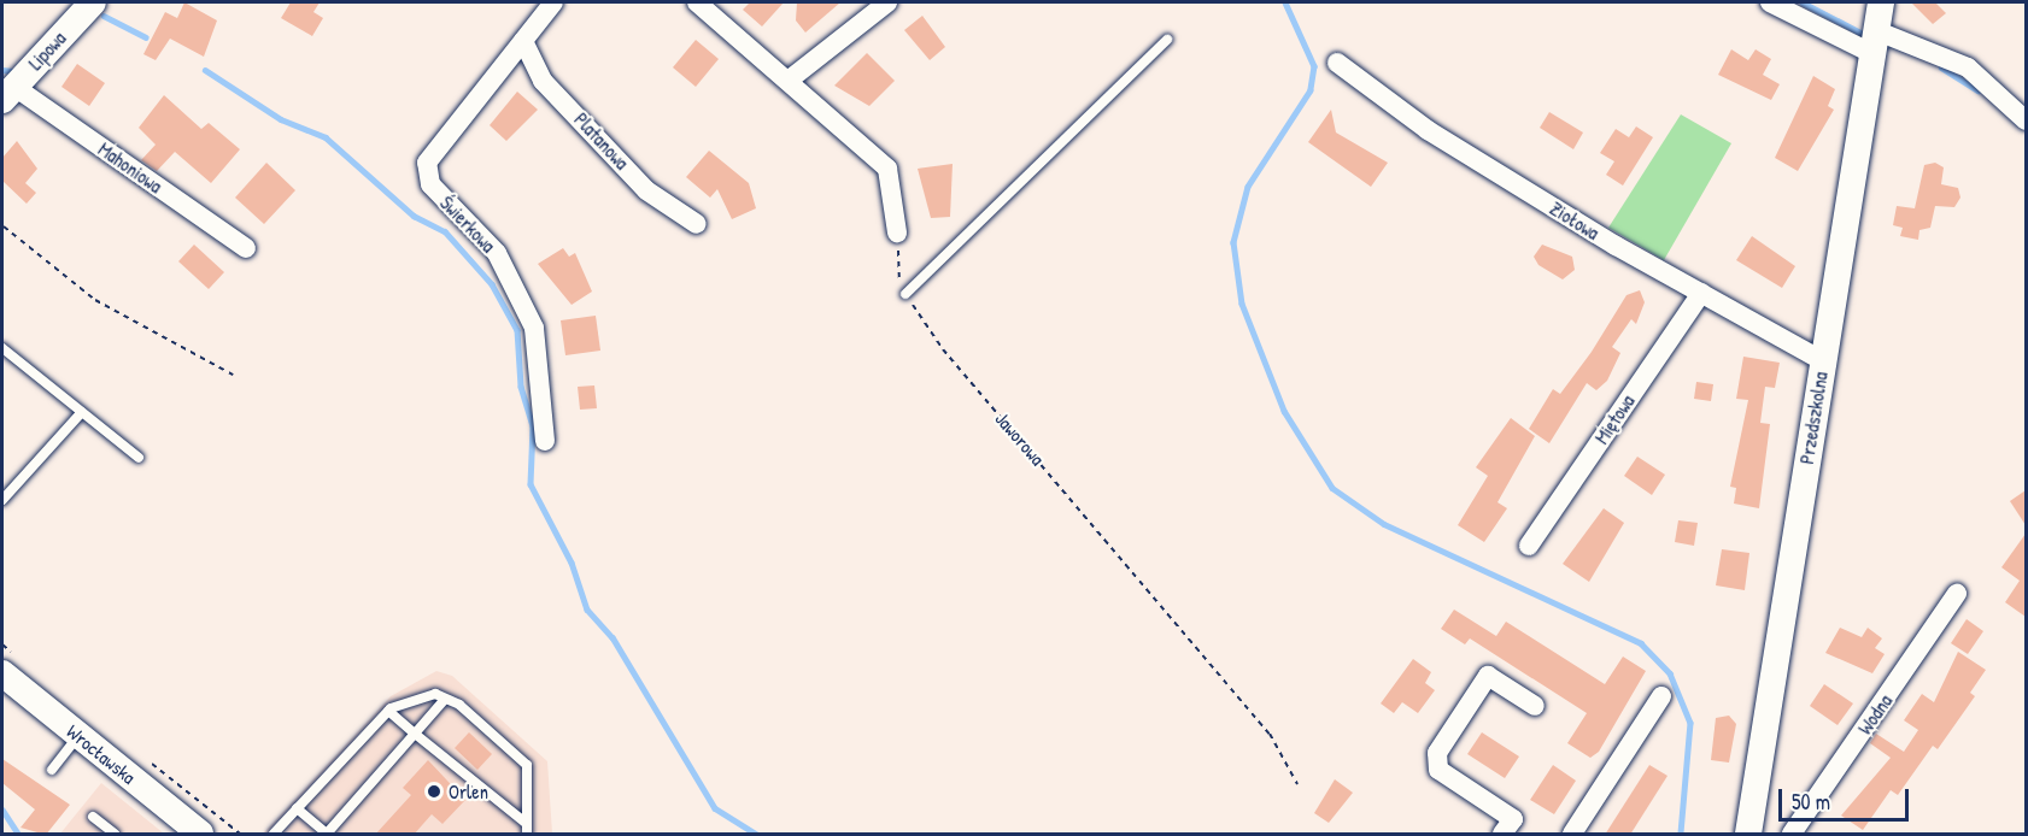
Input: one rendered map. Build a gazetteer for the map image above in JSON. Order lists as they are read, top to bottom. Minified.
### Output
{"streets":{"street":["Lipowa","Platanowa","Mahoniowa","Ziołowa","Świerkowa","Przedszkolna","Miętowa","Wodna","Wrocławska"],"path":["Jaworowa"]},"crossings":[["Lipowa","Mahoniowa"],["Platanowa","Świerkowa"],["Ziołowa","Przedszkolna"],["Ziołowa","Miętowa"]],"places":["Orlen"],"scale_bar":"50 m"}
